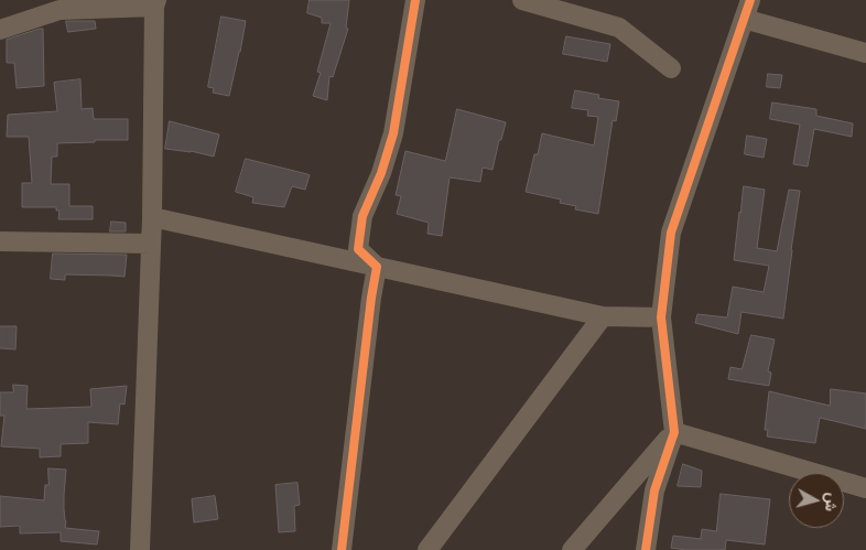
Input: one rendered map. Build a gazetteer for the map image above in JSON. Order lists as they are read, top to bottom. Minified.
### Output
{"north":"right"}
